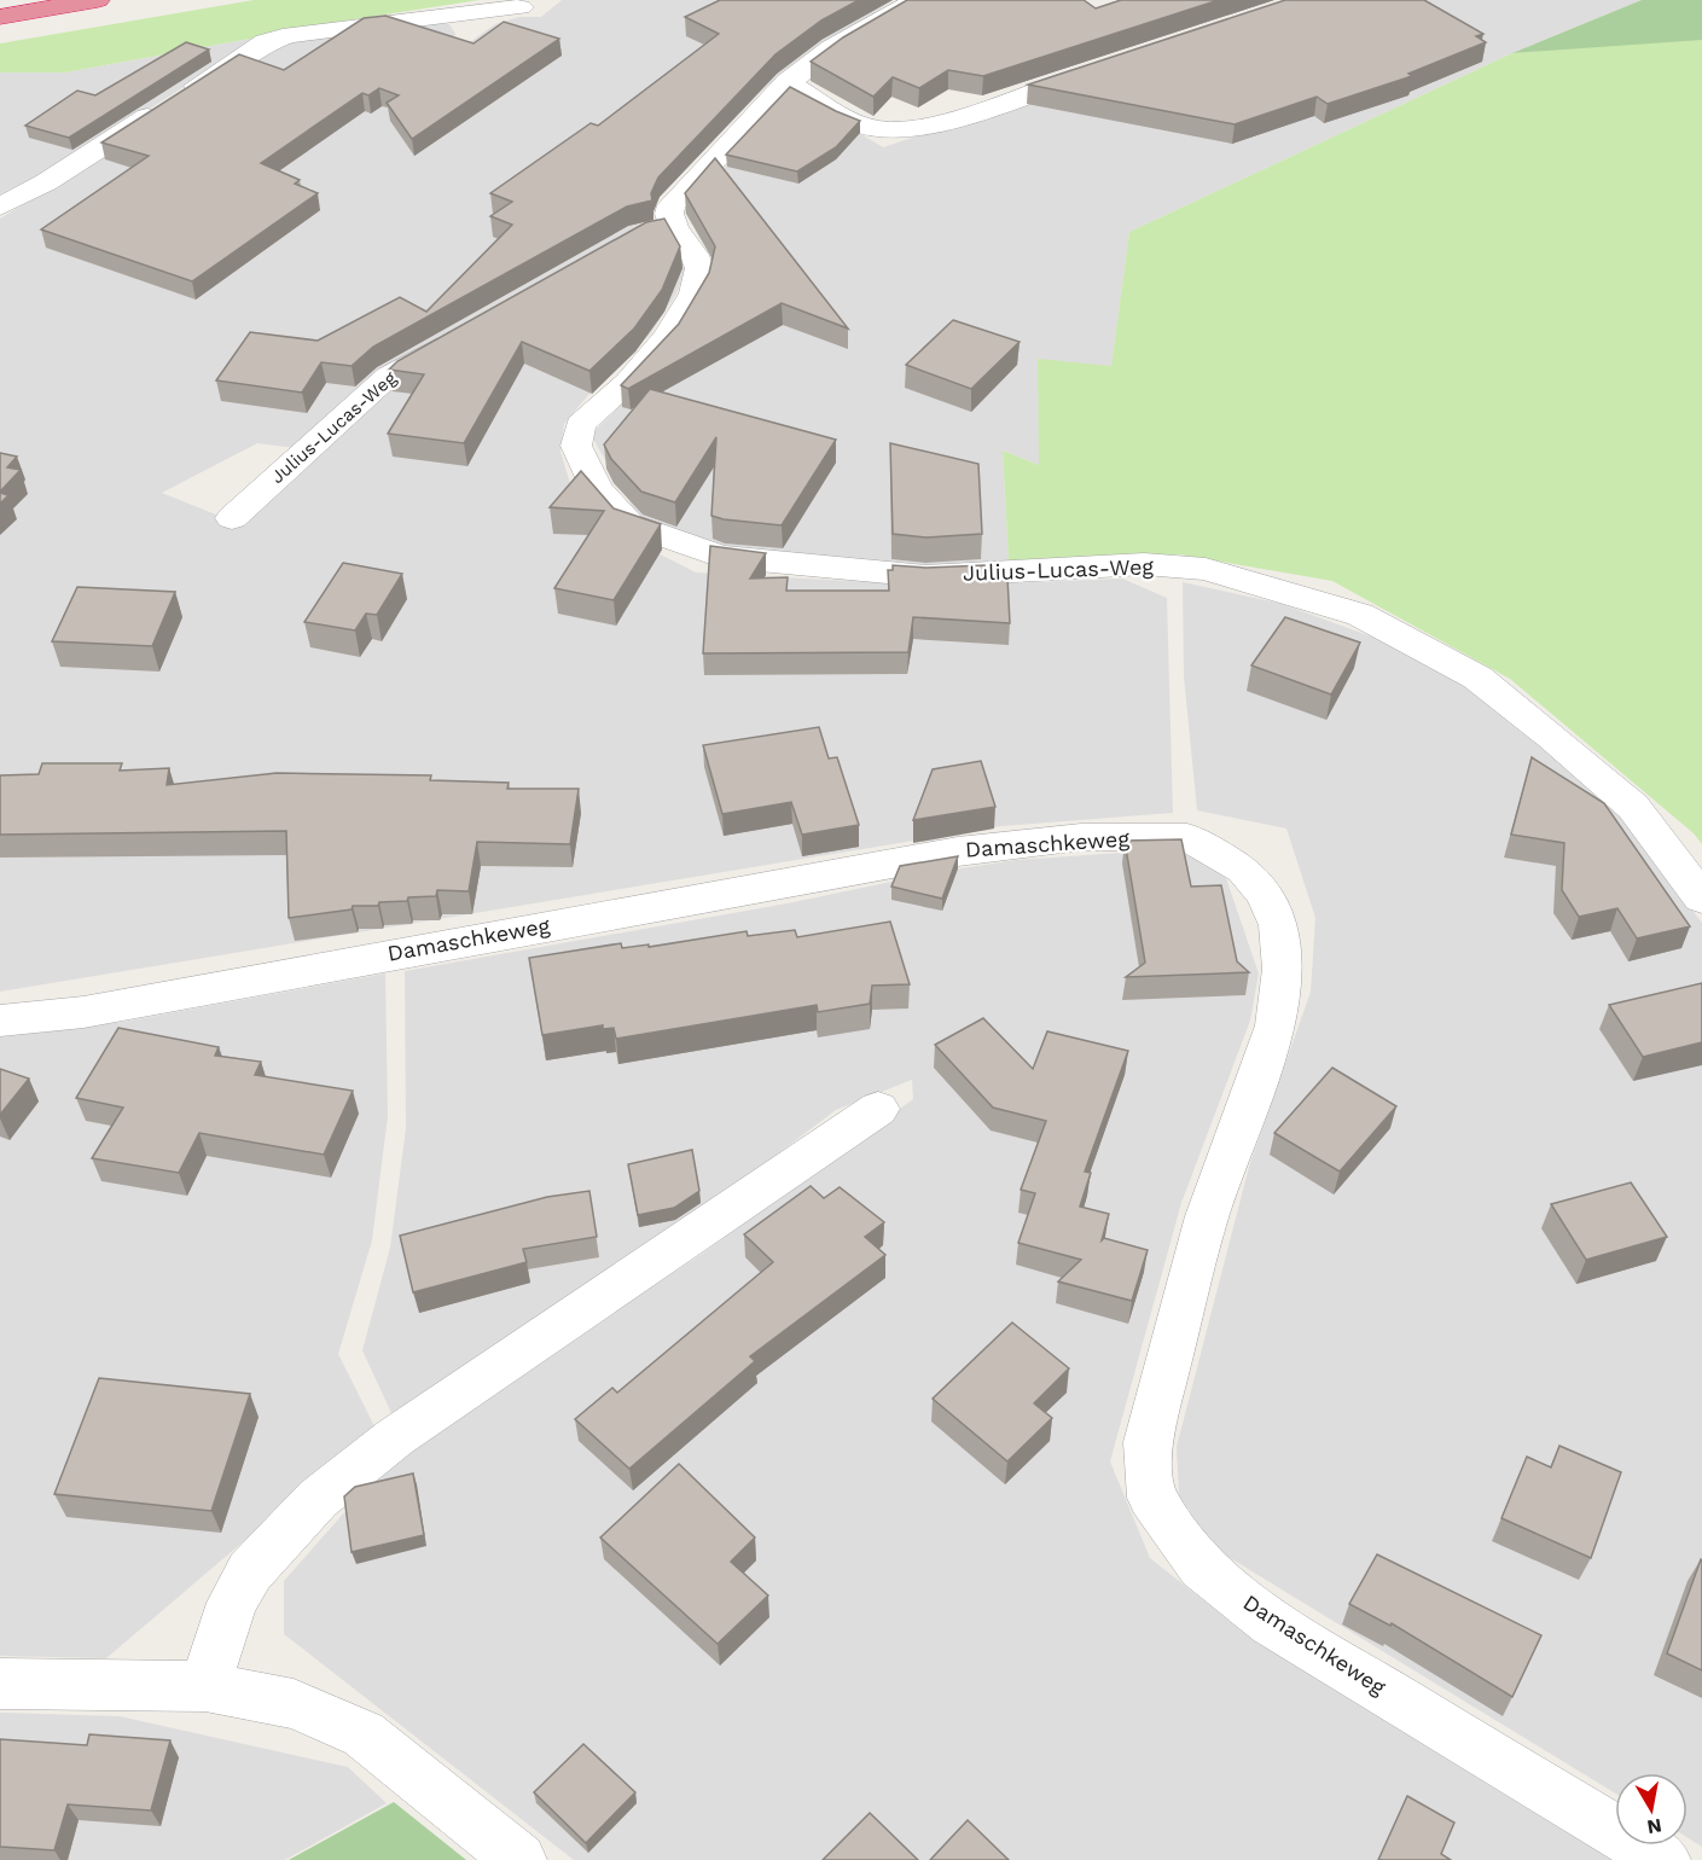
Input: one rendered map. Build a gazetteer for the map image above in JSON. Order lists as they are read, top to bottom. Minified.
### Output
{"streets":{"street":["Julius-Lucas-Weg","Damaschkeweg"]},"north":"bottom"}
